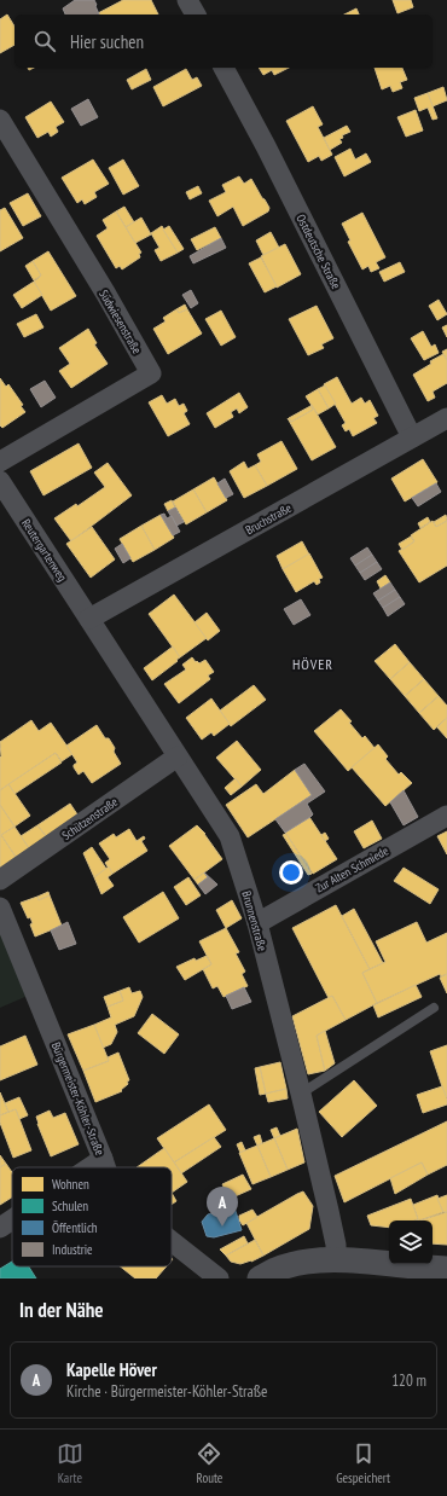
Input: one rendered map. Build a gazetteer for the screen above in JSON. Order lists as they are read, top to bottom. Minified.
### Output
{"streets":{"street":["Ostdeutsche Straße","Südwiesenstraße","Bruchstraße","Reutergartenweg","Schützenstraße","Zur Alten Schmiede","Brunnenstraße","Bürgermeister-Köhler-Straße"]},"crossings":[["Ostdeutsche Straße","Bruchstraße"],["Bruchstraße","Reutergartenweg"],["Bruchstraße","Brunnenstraße"],["Reutergartenweg","Brunnenstraße"],["Schützenstraße","Brunnenstraße"],["Zur Alten Schmiede","Brunnenstraße"]],"districts":["HÖVER"],"legend":["Wohnen","Schulen","Öffentlich","Industrie"],"page":{"search":"Hier suchen","pins":"A","heading":"In der Nähe","list":[{"mark":"A","name":"Kapelle Höver","note":"Kirche · Bürgermeister-Köhler-Straße","value":"120 m"}],"nav":["Karte","Route","Gespeichert"]}}
